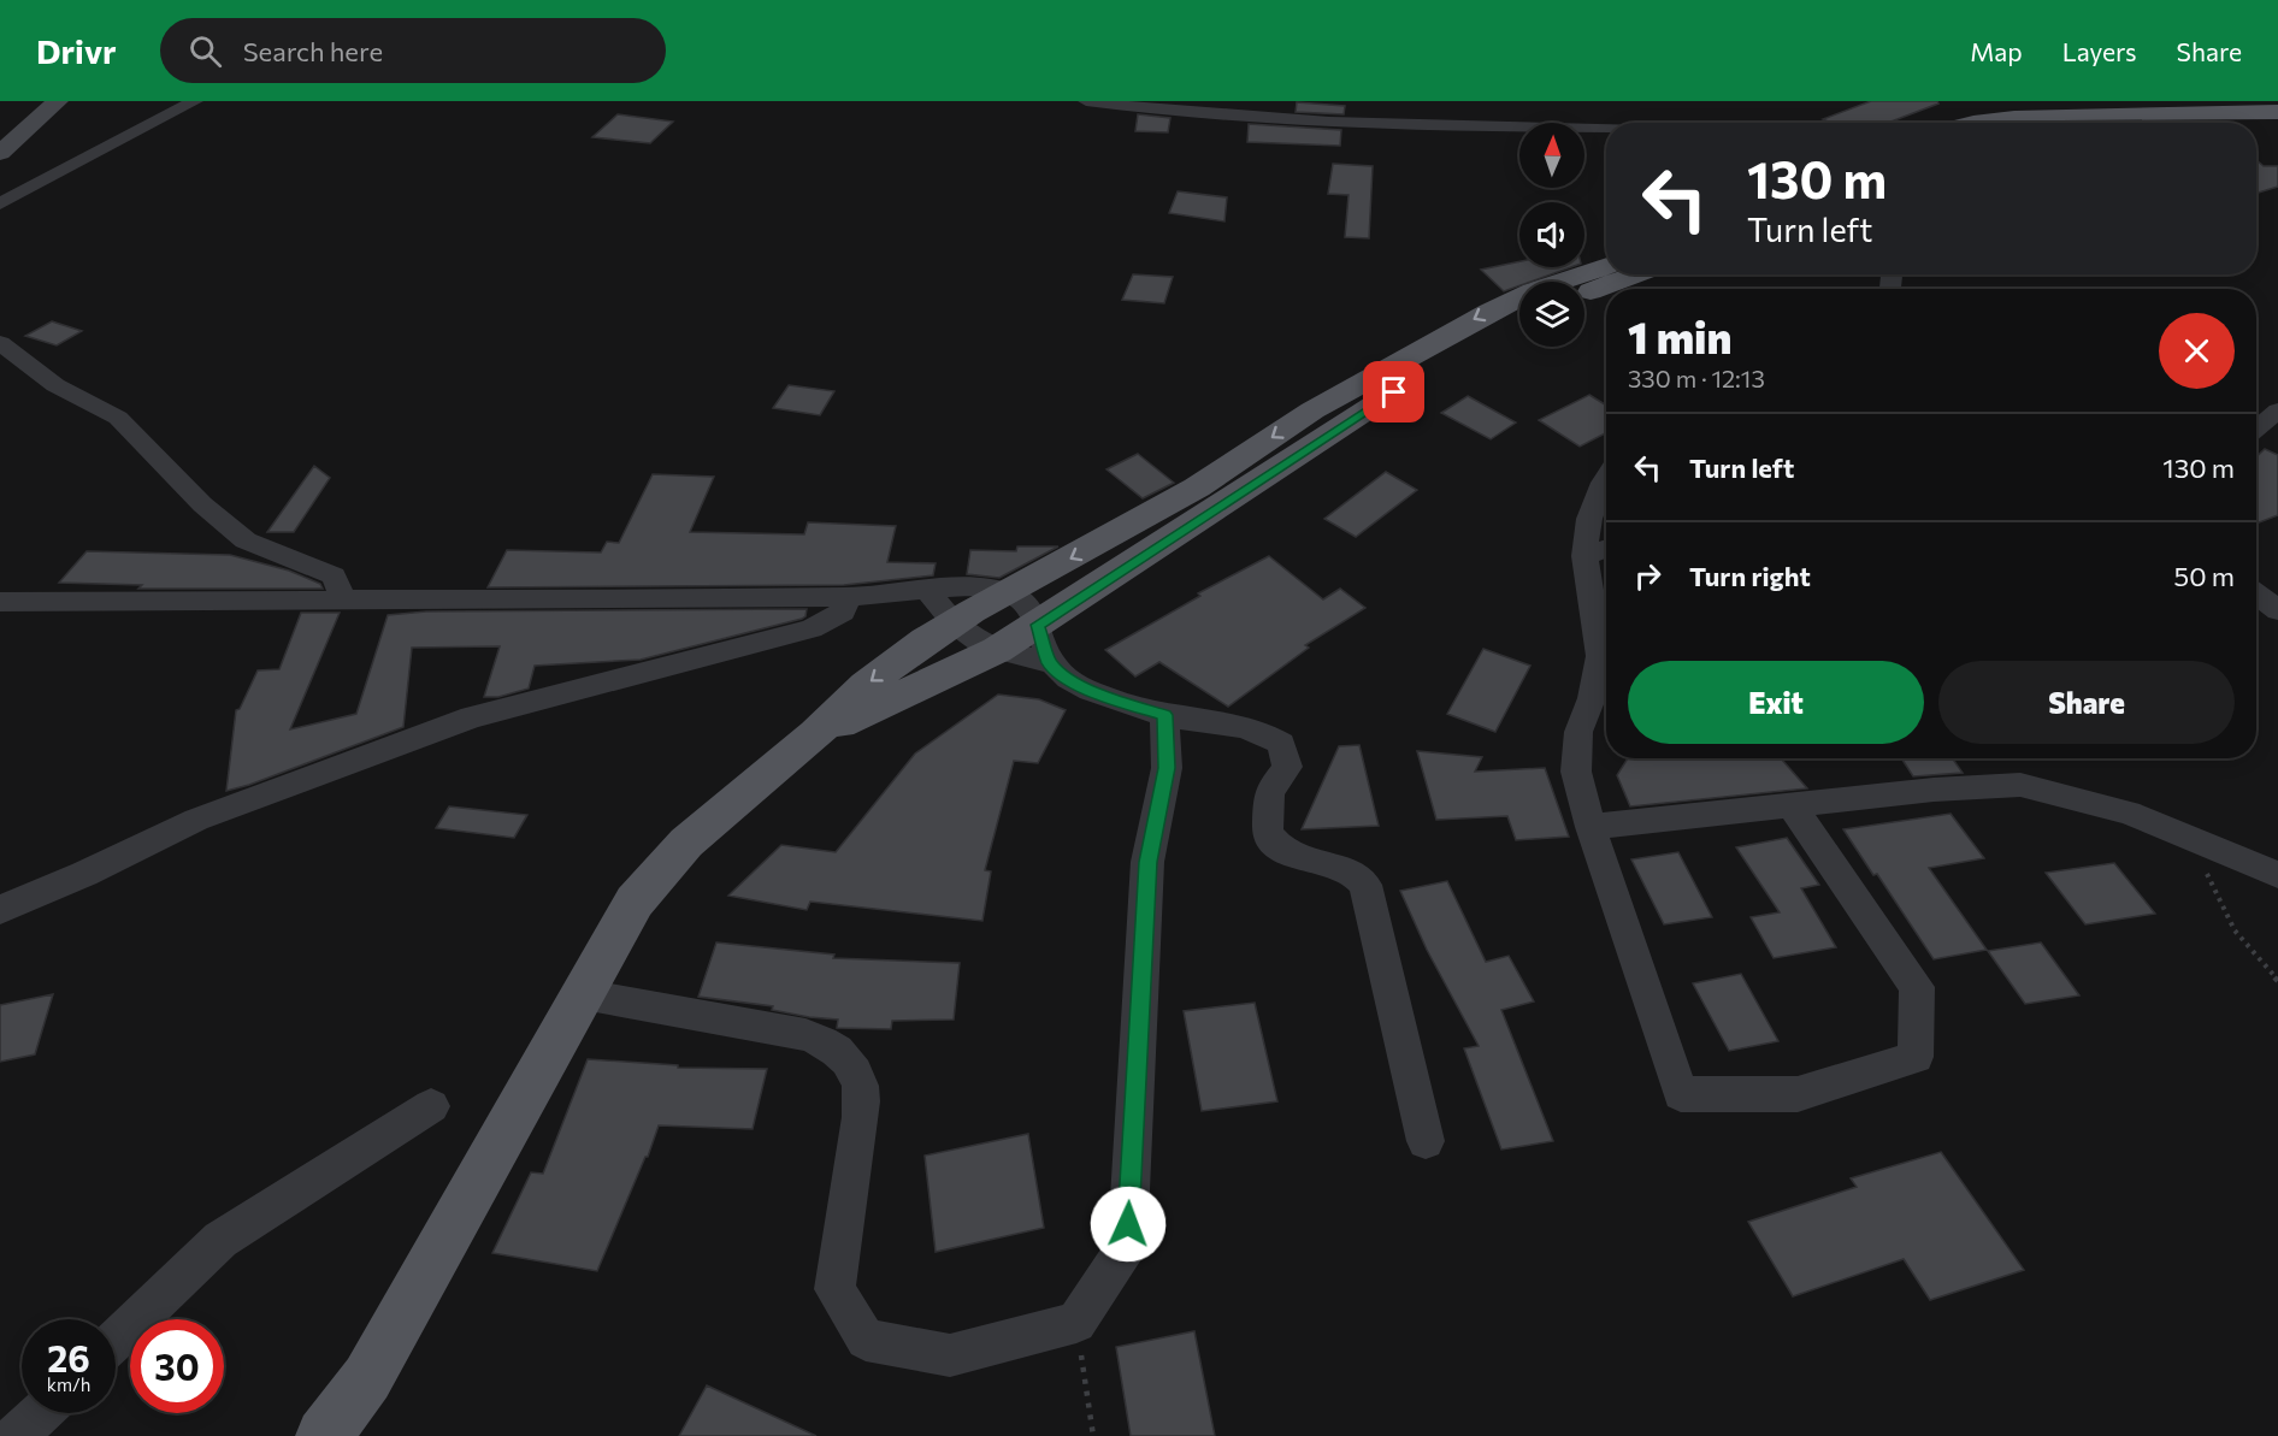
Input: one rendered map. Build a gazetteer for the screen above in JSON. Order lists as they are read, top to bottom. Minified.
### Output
{"north":"top","page":{"header":"Drivr","search":"Search here","nav":["Map","Layers","Share"],"turn":["130 m","Turn left"],"heading":["1 min","330 m · 12:13"],"list":[{"name":"Turn left","value":"130 m"},{"name":"Turn right","value":"50 m"}],"buttons":["Exit","Share"],"speed":"26 km/h","limit":"30"}}
